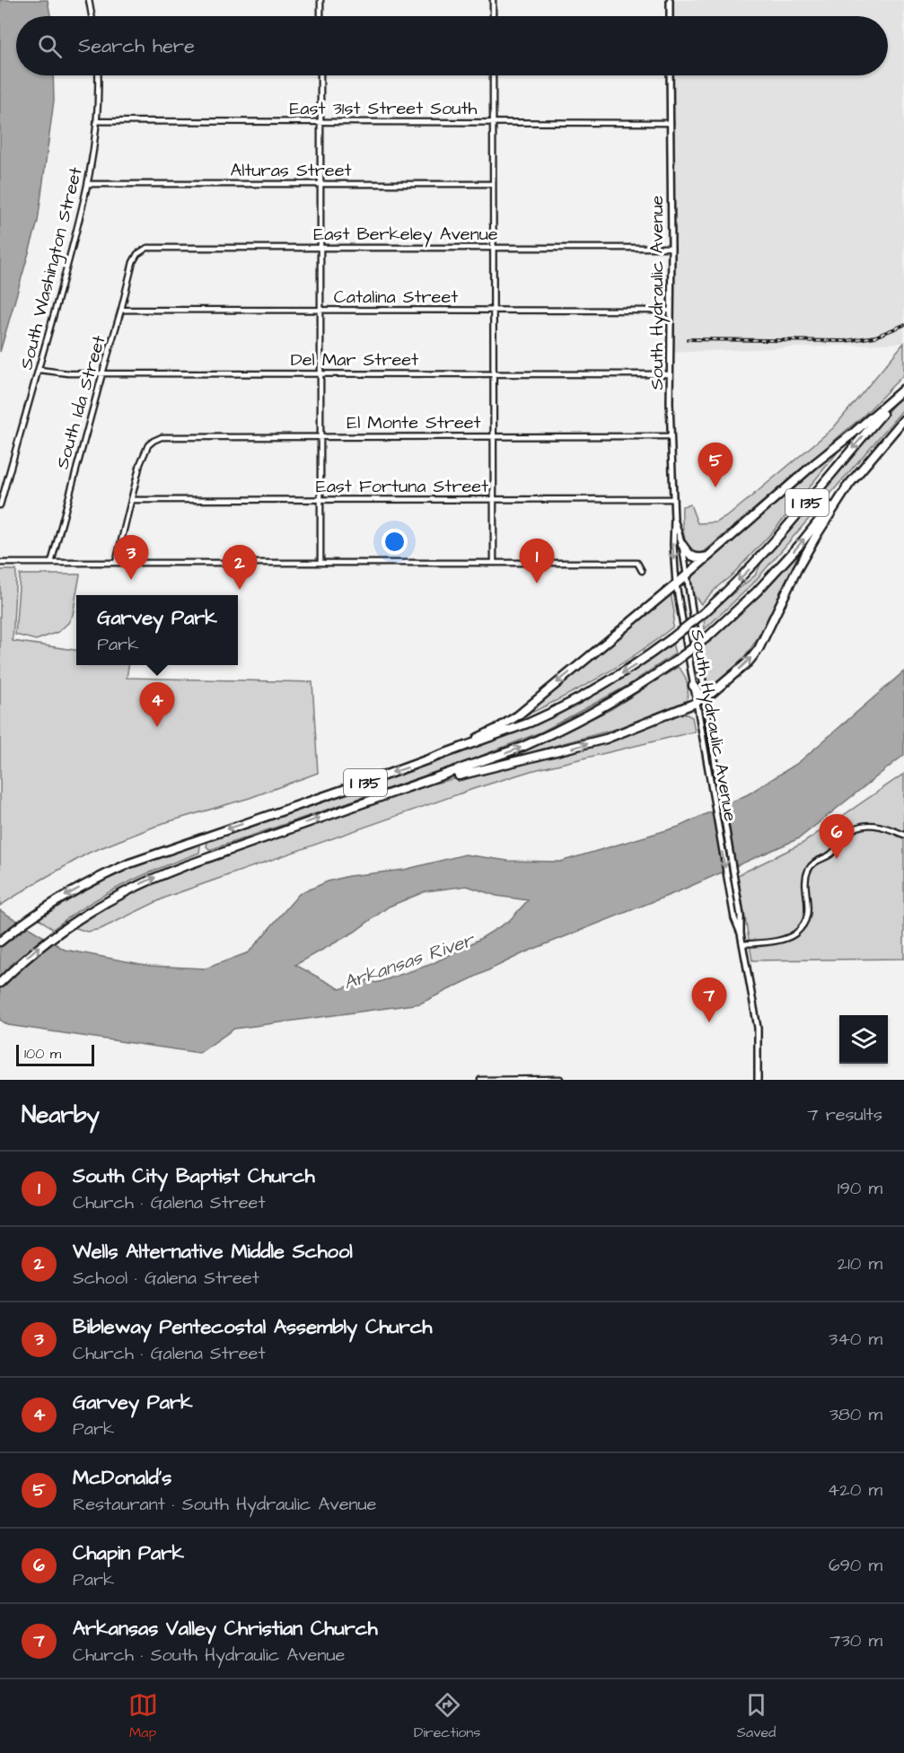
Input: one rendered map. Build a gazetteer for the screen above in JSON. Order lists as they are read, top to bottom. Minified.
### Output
{"streets":{"highway":["I 135"],"street":["East 31st Street South","Alturas Street","East Berkeley Avenue","South Washington Street","South Hydraulic Avenue","Catalina Street","Del Mar Street","South Ida Street","El Monte Street","East Fortuna Street"]},"crossings":[["East 31st Street South","South Washington Street"],["East 31st Street South","South Hydraulic Avenue"],["Alturas Street","South Washington Street"],["East Berkeley Avenue","South Hydraulic Avenue"],["East Berkeley Avenue","South Ida Street"],["South Washington Street","Del Mar Street"],["South Hydraulic Avenue","Catalina Street"],["South Hydraulic Avenue","Del Mar Street"],["South Hydraulic Avenue","El Monte Street"],["South Hydraulic Avenue","East Fortuna Street"],["Catalina Street","South Ida Street"],["Del Mar Street","South Ida Street"],["El Monte Street","East Fortuna Street"]],"water":["Arkansas River"],"scale_bar":"100 m","page":{"search":"Search here","pins":["5","3","1","2","4","6","7"],"popup":["Garvey Park","Park"],"scale":"100 m","heading":["Nearby","7 results"],"list":[{"mark":"1","name":"South City Baptist Church","note":"Church · Galena Street","value":"190 m"},{"mark":"2","name":"Wells Alternative Middle School","note":"School · Galena Street","value":"210 m"},{"mark":"3","name":"Bibleway Pentecostal Assembly Church","note":"Church · Galena Street","value":"340 m"},{"mark":"4","name":"Garvey Park","note":"Park","value":"380 m"},{"mark":"5","name":"McDonald's","note":"Restaurant · South Hydraulic Avenue","value":"420 m"},{"mark":"6","name":"Chapin Park","note":"Park","value":"690 m"},{"mark":"7","name":"Arkansas Valley Christian Church","note":"Church · South Hydraulic Avenue","value":"730 m"}],"nav":["Map","Directions","Saved"]}}
